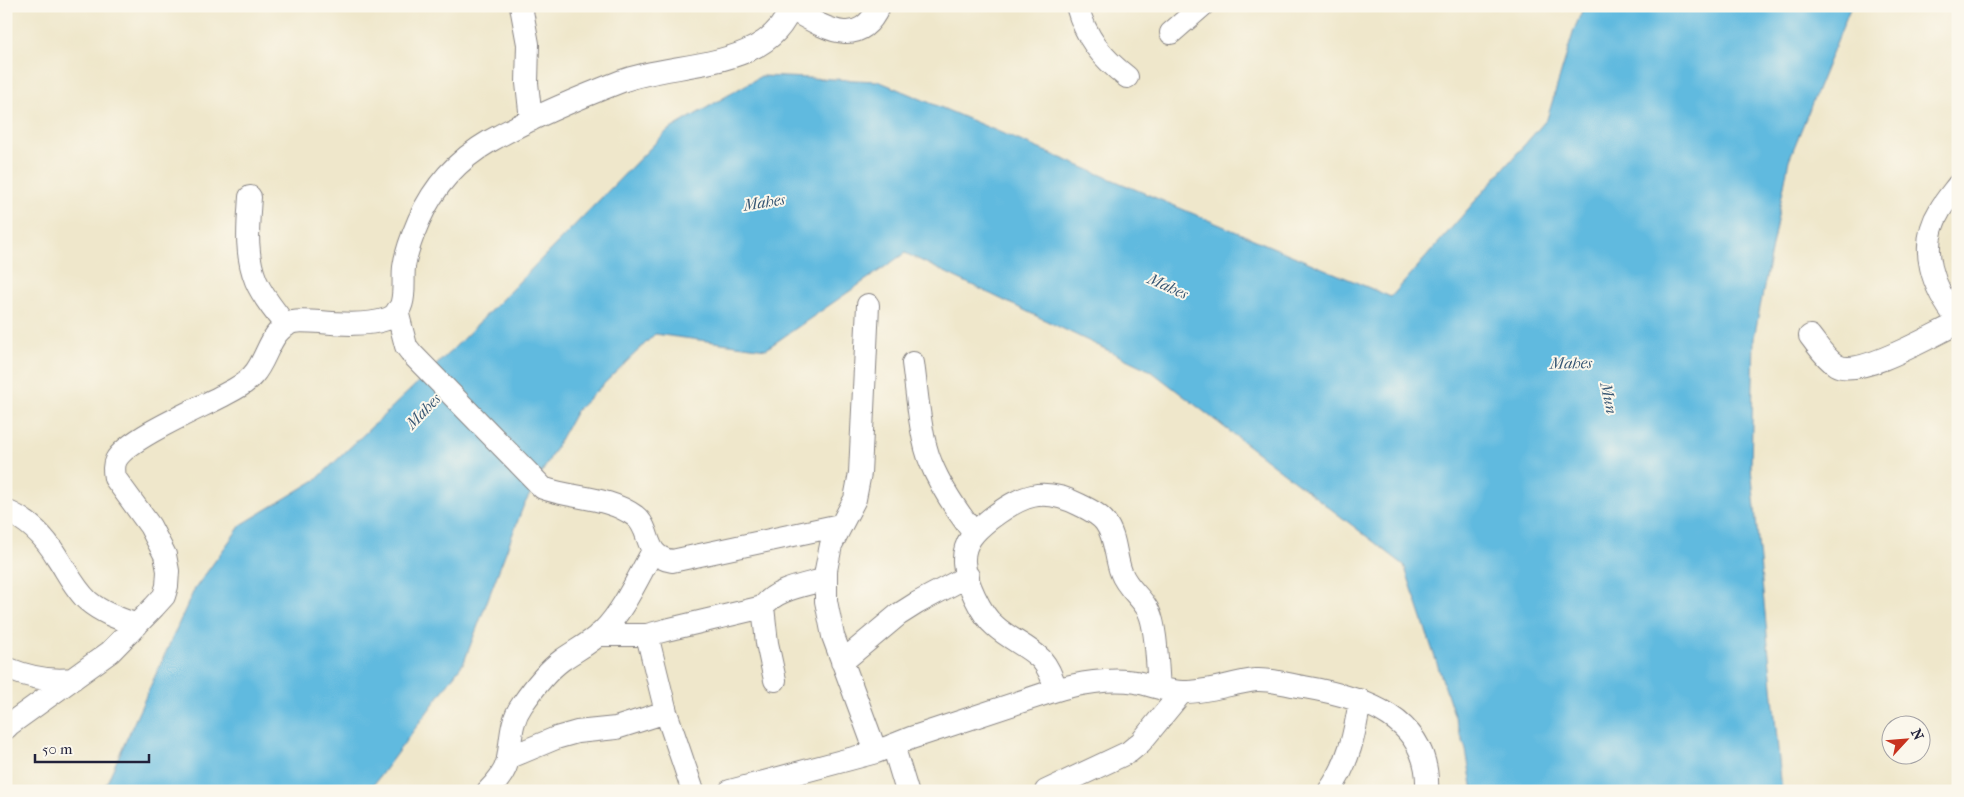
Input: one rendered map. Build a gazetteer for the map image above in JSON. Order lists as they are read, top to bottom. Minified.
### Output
{"water":["Mahes","Mun"],"scale_bar":"50 m","north":"top right"}
